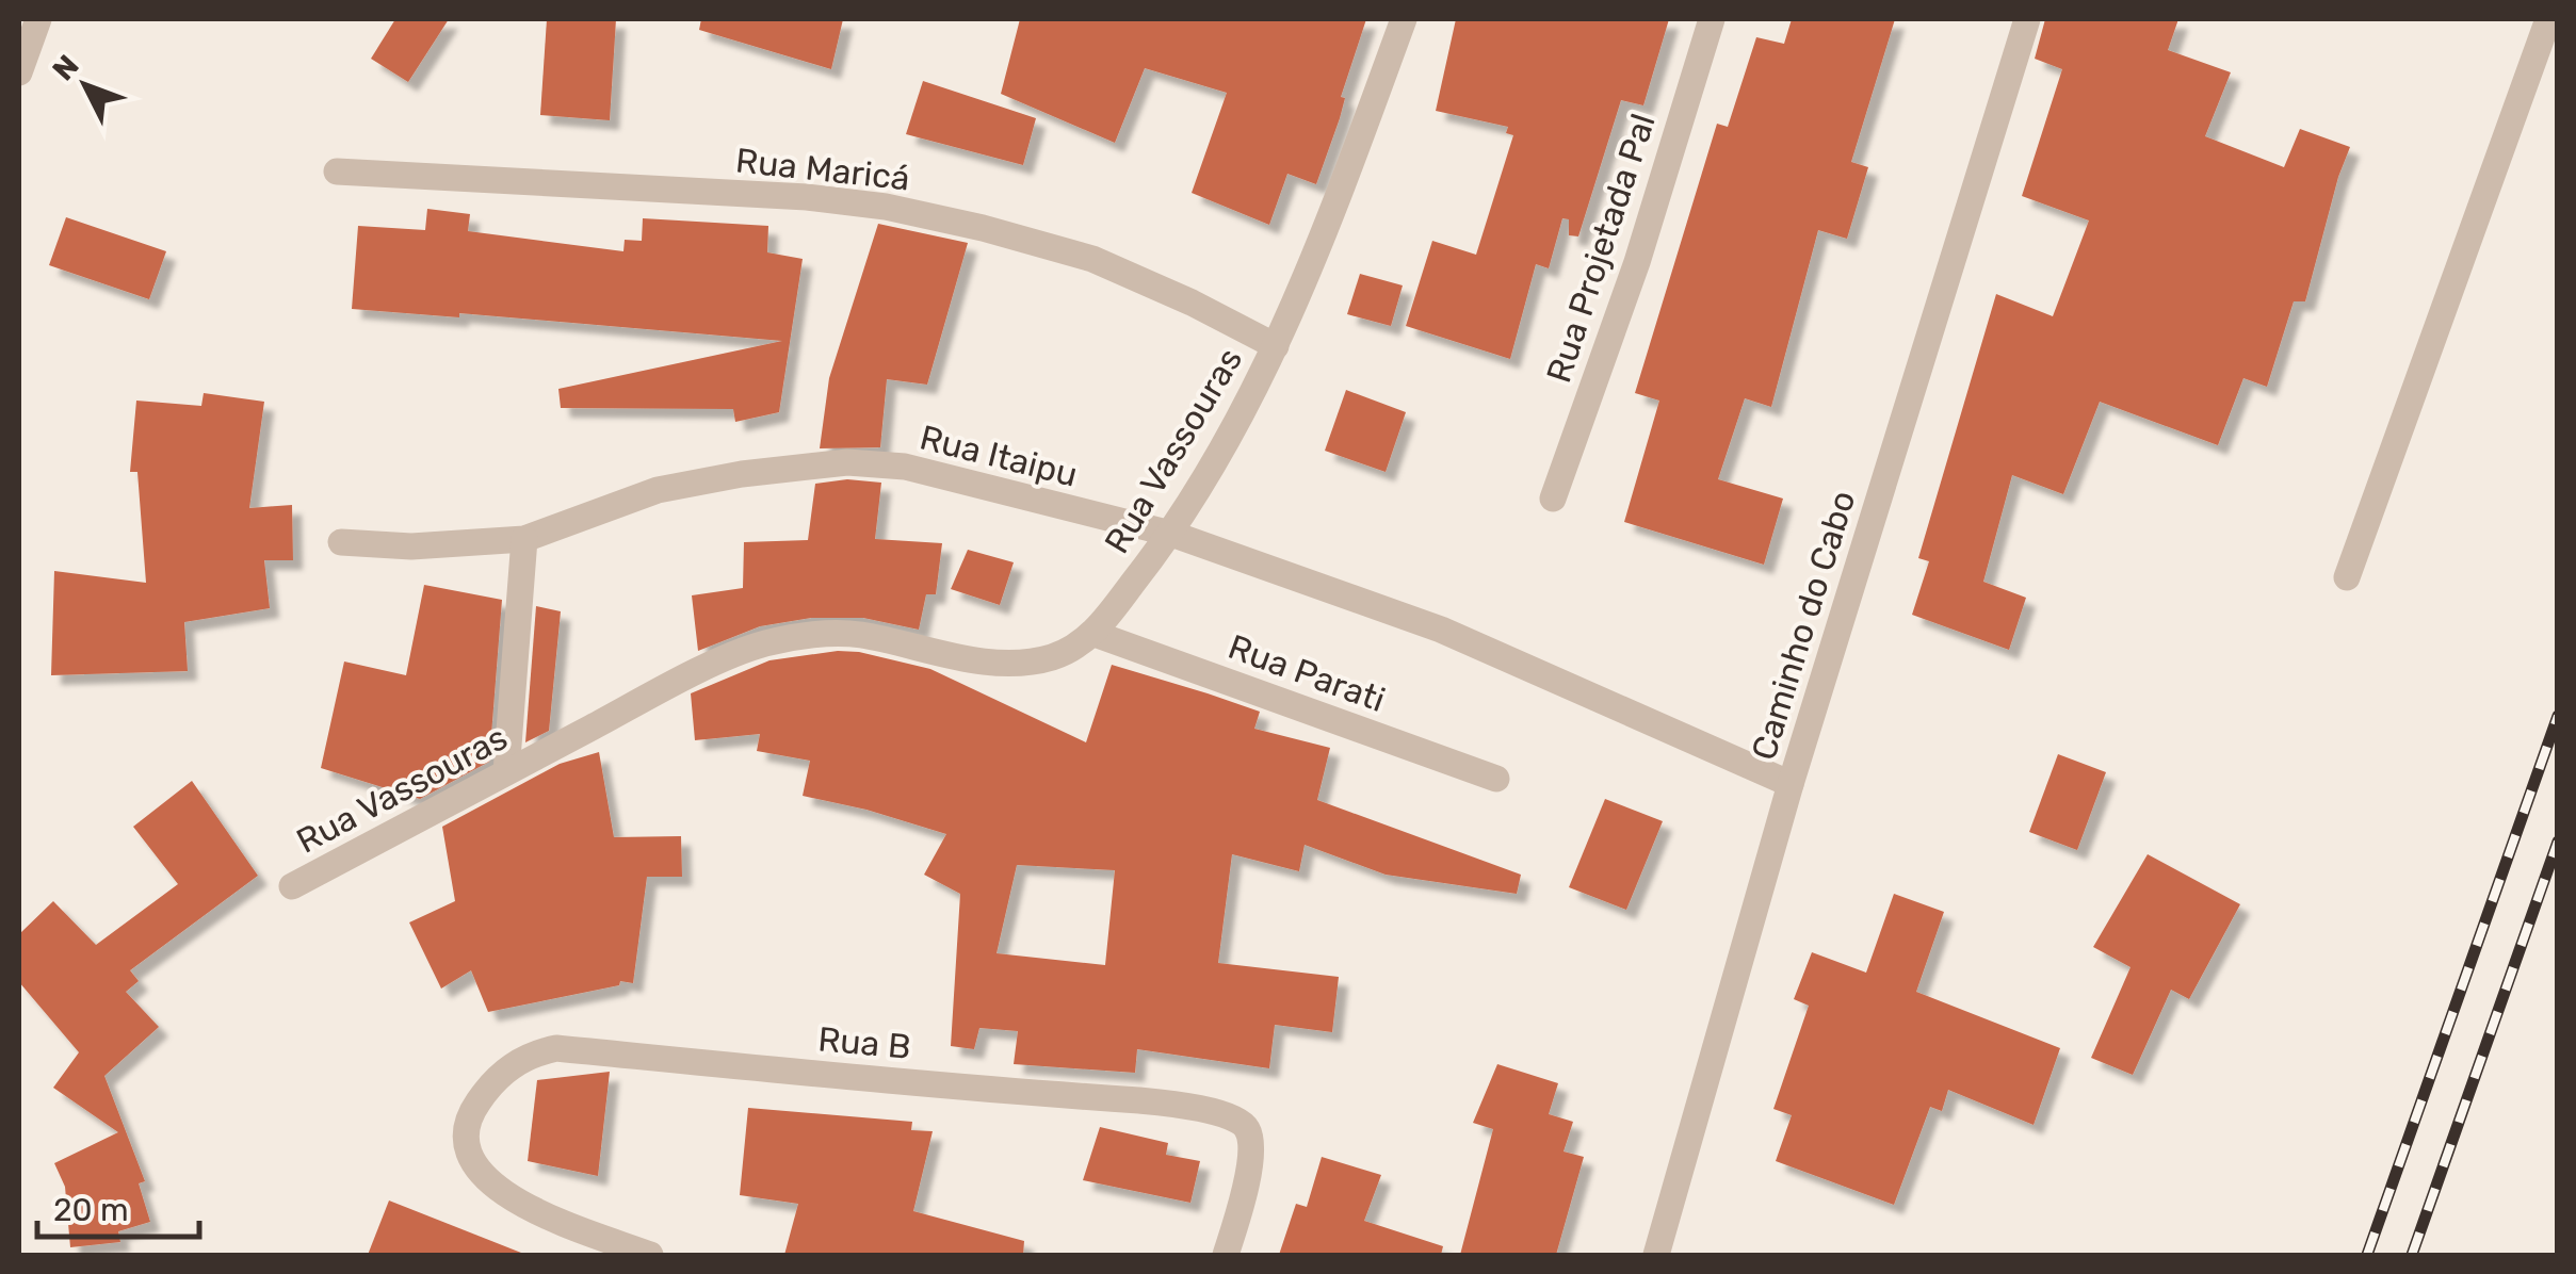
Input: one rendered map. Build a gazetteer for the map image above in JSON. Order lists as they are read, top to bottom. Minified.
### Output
{"streets":{"street":["Rua Maricá","Rua Projetada Pal","Rua Vassouras","Rua Itaipu","Caminho do Cabo","Rua Parati","Rua B"]},"crossings":[["Rua Maricá","Rua Vassouras"],["Rua Vassouras","Rua Itaipu"],["Rua Vassouras","Rua Parati"],["Rua Itaipu","Caminho do Cabo"]],"scale_bar":"20 m","north":"top left"}
